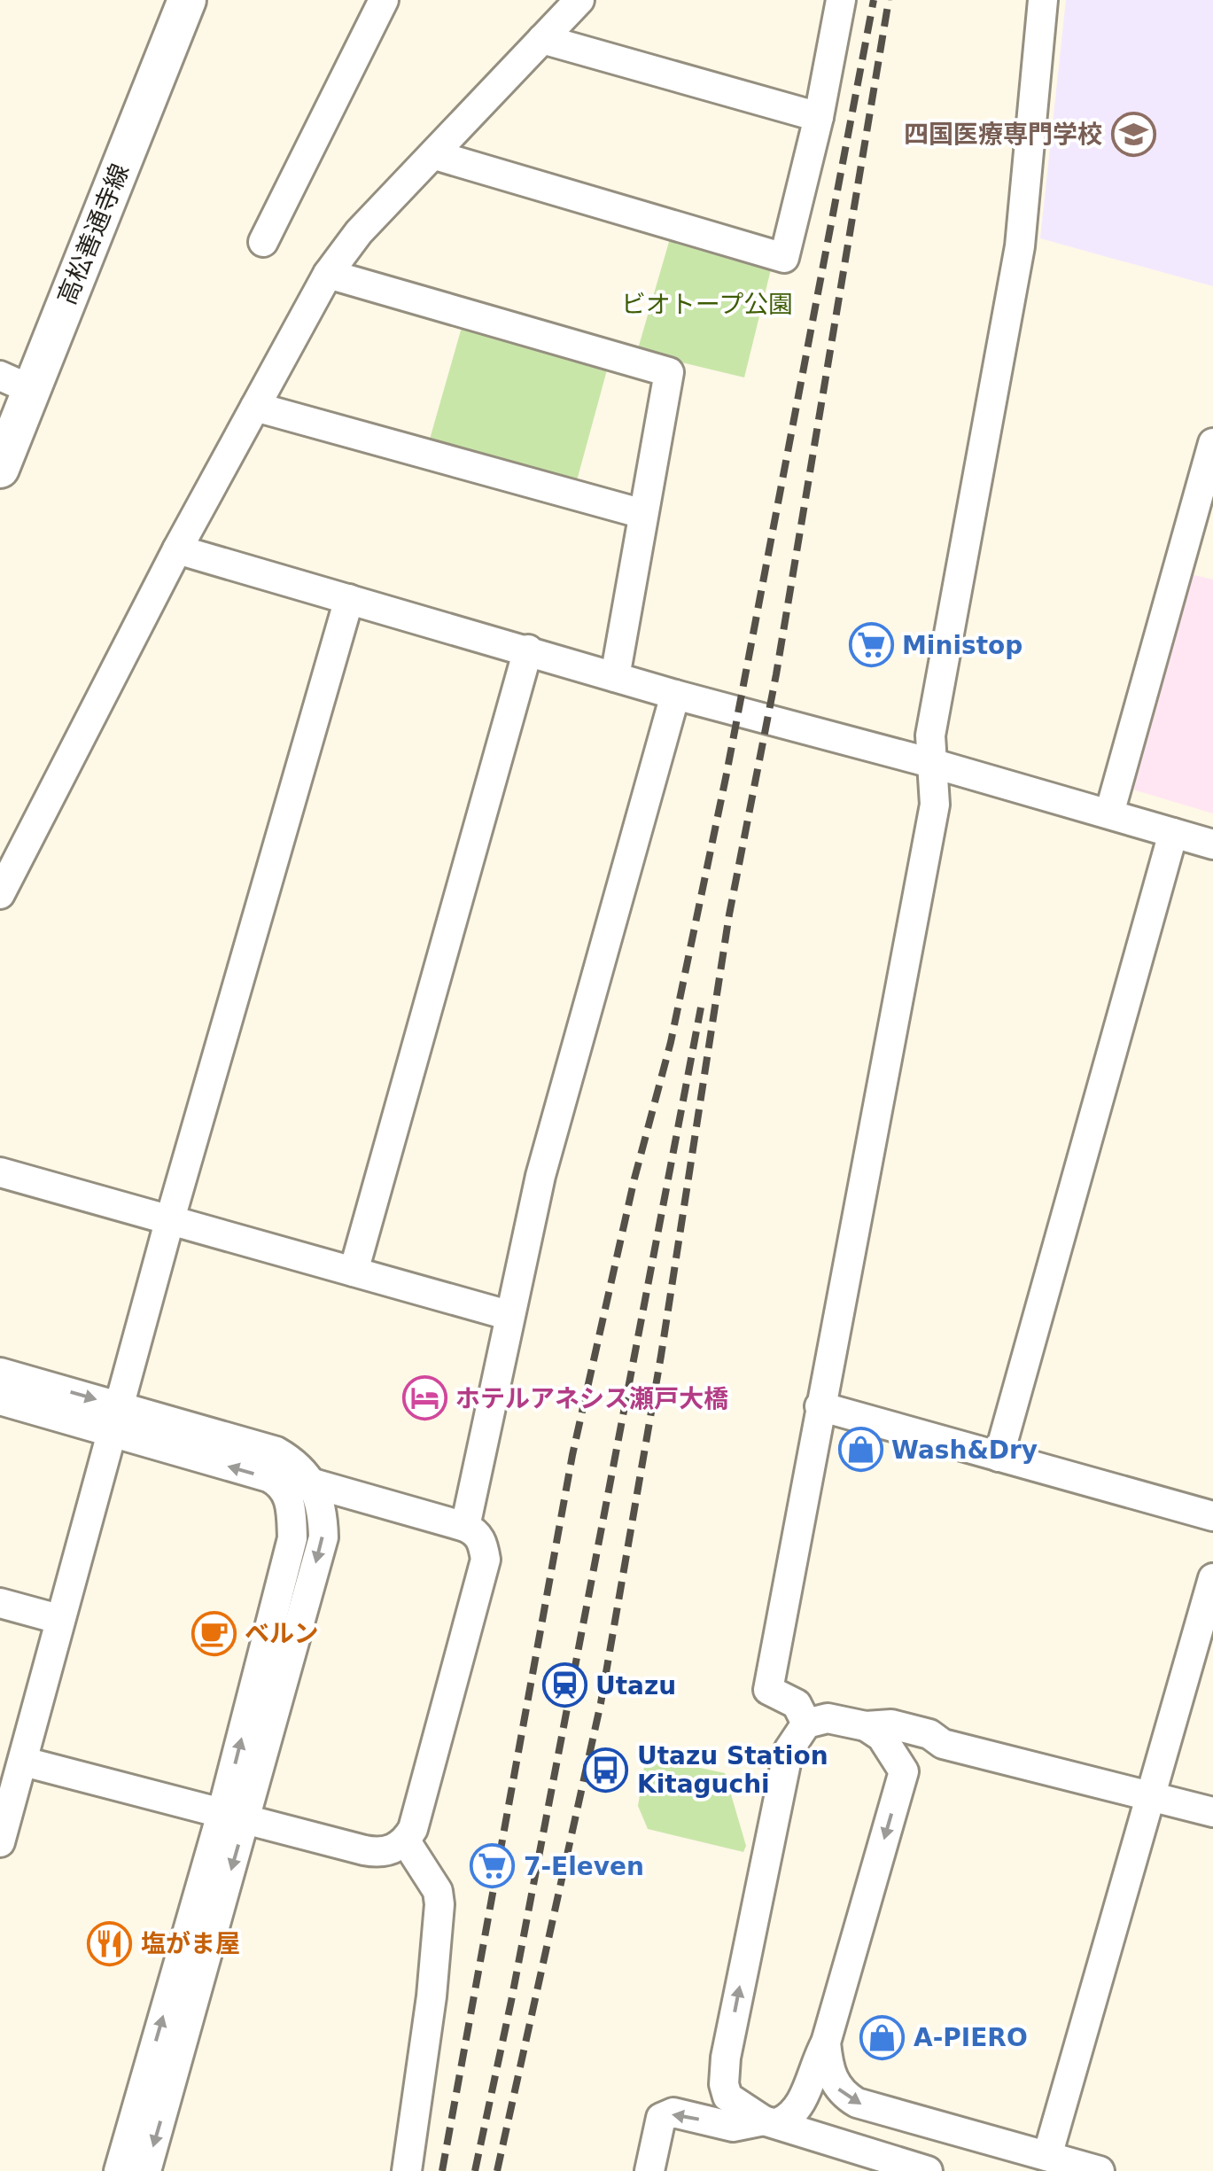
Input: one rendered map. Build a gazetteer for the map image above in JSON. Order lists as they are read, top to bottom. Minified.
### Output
{"streets":{"main road":["高松善通寺線"]},"parks":["ビオトープ公園"],"places":{"school or university":["四国医療専門学校"],"supermarket":["Ministop","7-Eleven"],"hotel":["ホテルアネシス瀬戸大橋"],"shop":["Wash&Dry","A-PIERO"],"cafe":["ベルン"],"station":["Utazu"],"bus stop":["Utazu Station Kitaguchi"],"restaurant":["塩がま屋"]}}
